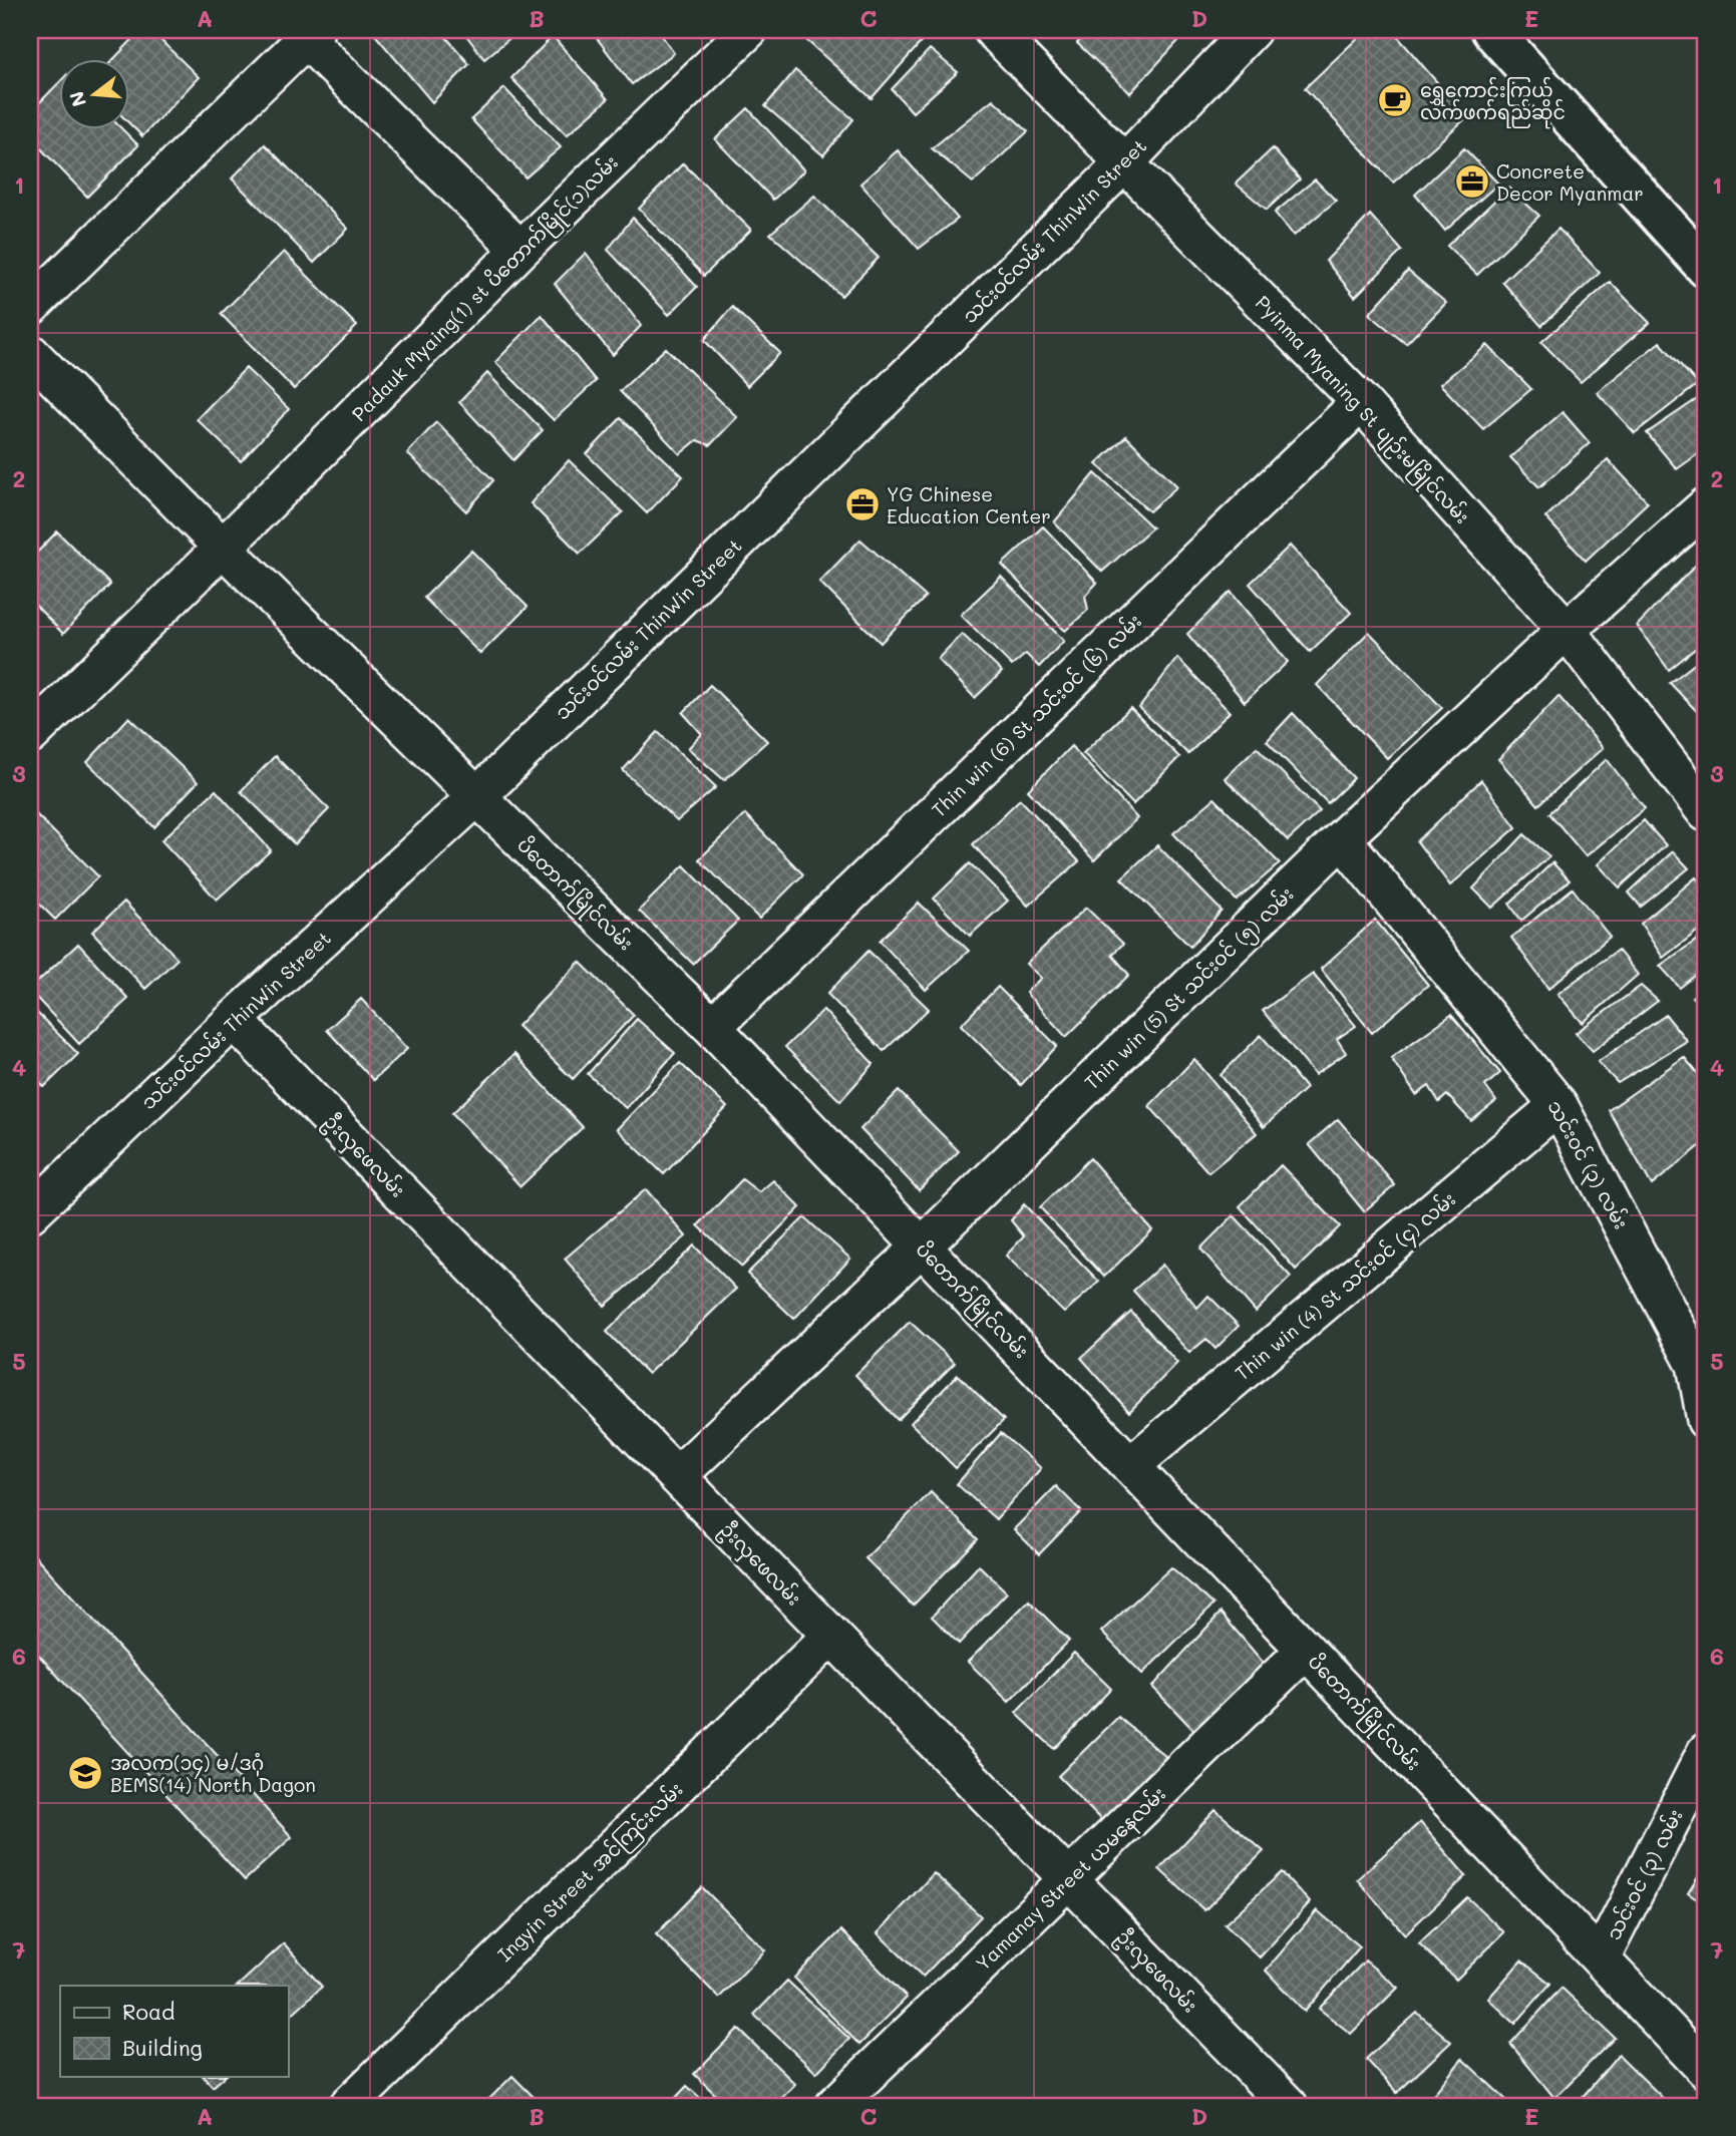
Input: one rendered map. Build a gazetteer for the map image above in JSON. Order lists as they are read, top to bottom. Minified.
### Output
{"streets":{"street":["သင်းဝင်လမ်း ThinWin Street","Padauk Myaing(1) st ပိတောက်မြိုင်(၁)လမ်း","Pyinma Myaning St ပျဉ်းမမြိုင်လမ်း","Thin win (6) St သင်းဝင် (၆) လမ်း","ပိတောက်မြိုင်လမ်း","Thin win (5) St သင်းဝင် (၅) လမ်း","ဦးလှဖေလမ်း","သင်းဝင် (၃) လမ်း","Thin win (4) St သင်းဝင် (၄) လမ်း","Ingyin Street အင်ကြင်းလမ်း","Yamanay Street ယမနေလမ်း"]},"crossings":[["သင်းဝင်လမ်း ThinWin Street","Pyinma Myaning St ပျဉ်းမမြိုင်လမ်း"],["သင်းဝင်လမ်း ThinWin Street","ပိတောက်မြိုင်လမ်း"],["သင်းဝင်လမ်း ThinWin Street","ဦးလှဖေလမ်း"],["Padauk Myaing(1) st ပိတောက်မြိုင်(၁)လမ်း","ပိတောက်မြိုင်လမ်း"],["Pyinma Myaning St ပျဉ်းမမြိုင်လမ်း","Thin win (6) St သင်းဝင် (၆) လမ်း"],["Pyinma Myaning St ပျဉ်းမမြိုင်လမ်း","Thin win (5) St သင်းဝင် (၅) လမ်း"],["Thin win (6) St သင်းဝင် (၆) လမ်း","ပိတောက်မြိုင်လမ်း"],["ပိတောက်မြိုင်လမ်း","Thin win (5) St သင်းဝင် (၅) လမ်း"],["ပိတောက်မြိုင်လမ်း","သင်းဝင် (၃) လမ်း"],["ပိတောက်မြိုင်လမ်း","Thin win (4) St သင်းဝင် (၄) လမ်း"],["ပိတောက်မြိုင်လမ်း","Yamanay Street ယမနေလမ်း"],["Thin win (5) St သင်းဝင် (၅) လမ်း","ဦးလှဖေလမ်း"],["Thin win (5) St သင်းဝင် (၅) လမ်း","သင်းဝင် (၃) လမ်း"],["ဦးလှဖေလမ်း","Ingyin Street အင်ကြင်းလမ်း"],["ဦးလှဖေလမ်း","Yamanay Street ယမနေလမ်း"],["သင်းဝင် (၃) လမ်း","Thin win (4) St သင်းဝင် (၄) လမ်း"]],"places":{"cafe":["ရွှေကောင်းကြွယ် လက်ဖက်ရည်ဆိုင်"],"office":["Concrete Decor Myanmar","YG Chinese Education Center"],"school or university":["အလက(၁၄) မ/ဒဂုံ BEMS(14) North Dagon"]},"legend":["Road","Building"],"north":"left","grid":{"columns":["A","B","C","D","E"],"rows":["1","2","3","4","5","6","7"]}}
